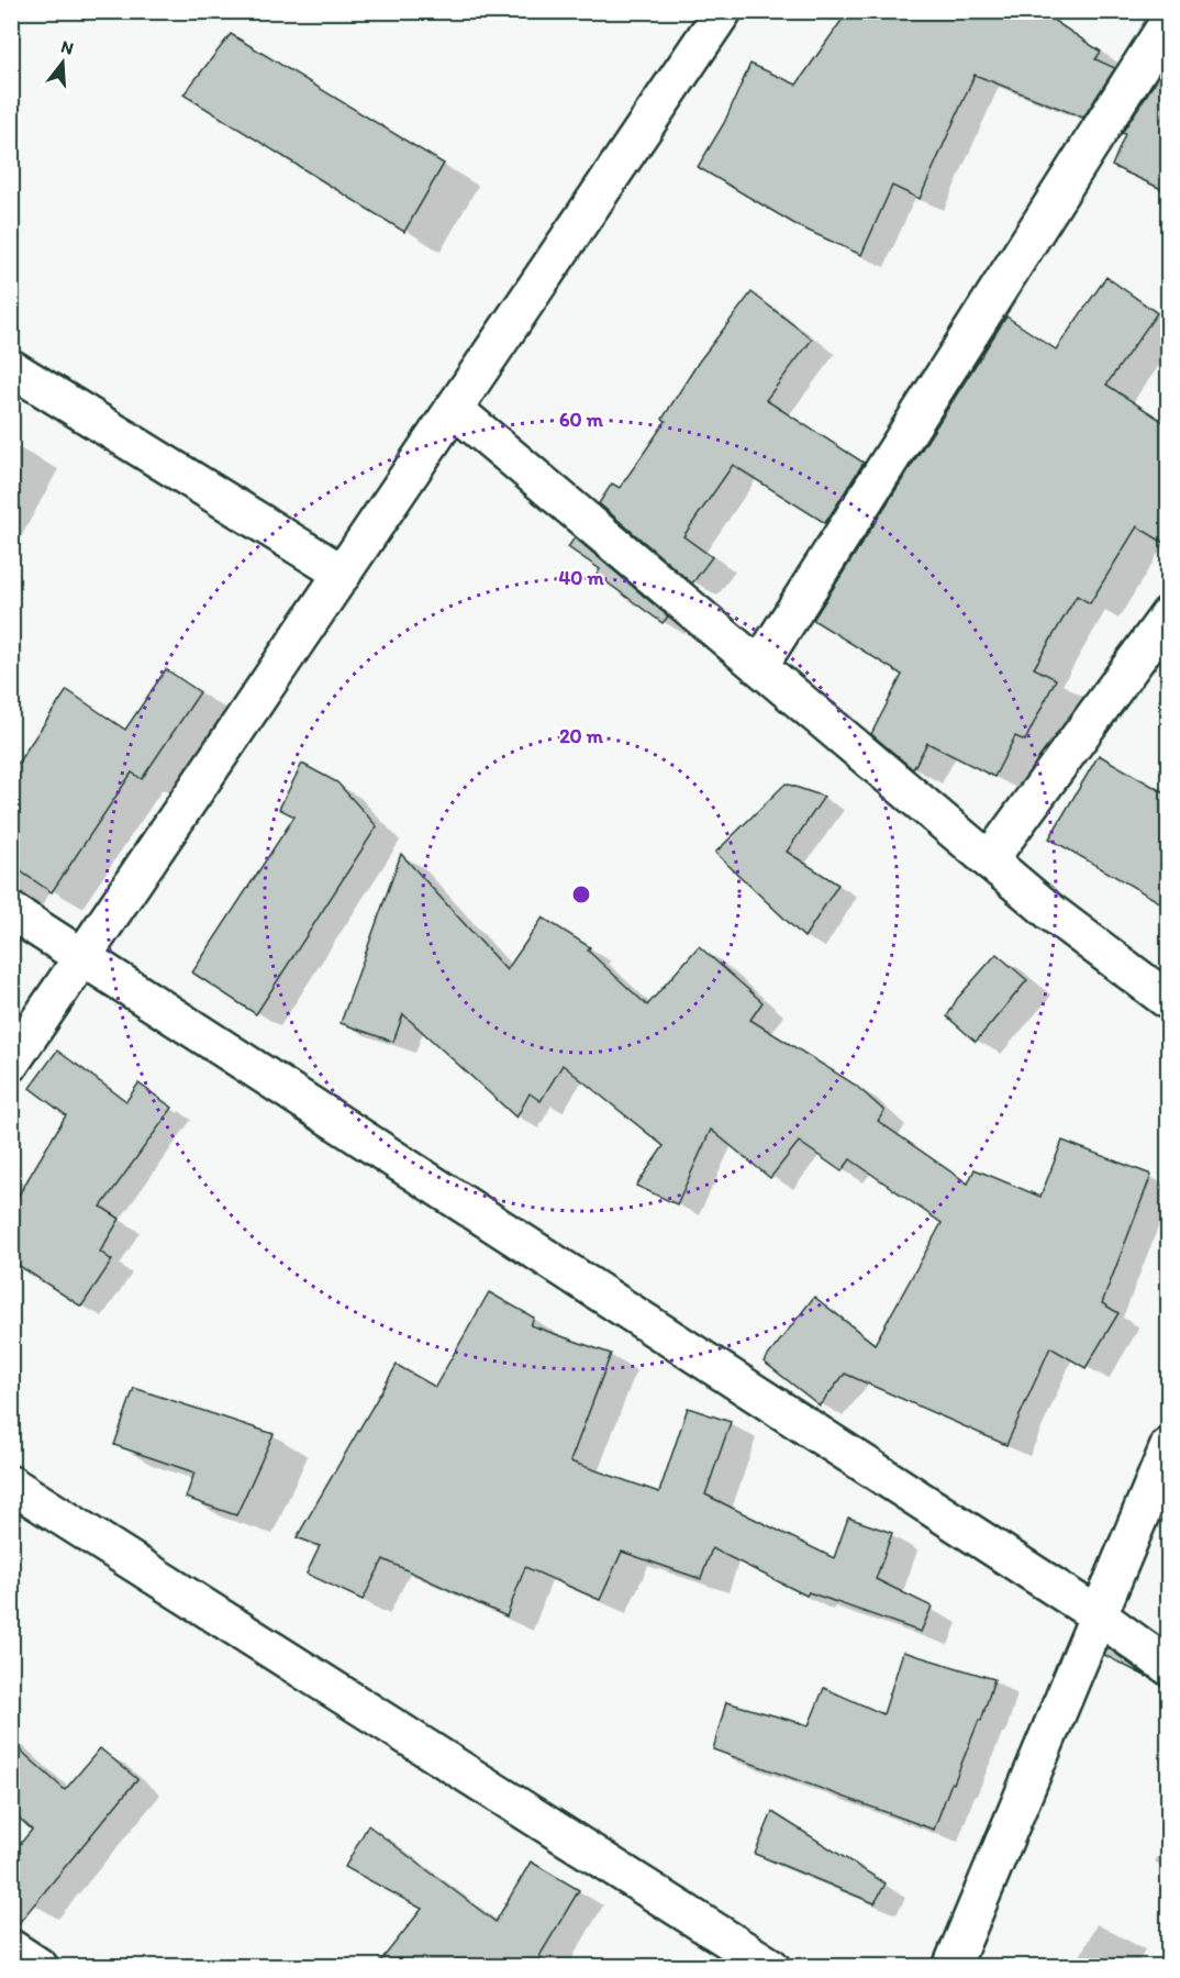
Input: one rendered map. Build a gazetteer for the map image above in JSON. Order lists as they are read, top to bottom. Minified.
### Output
{"north":"top","rings":["60 m","40 m","20 m"]}
